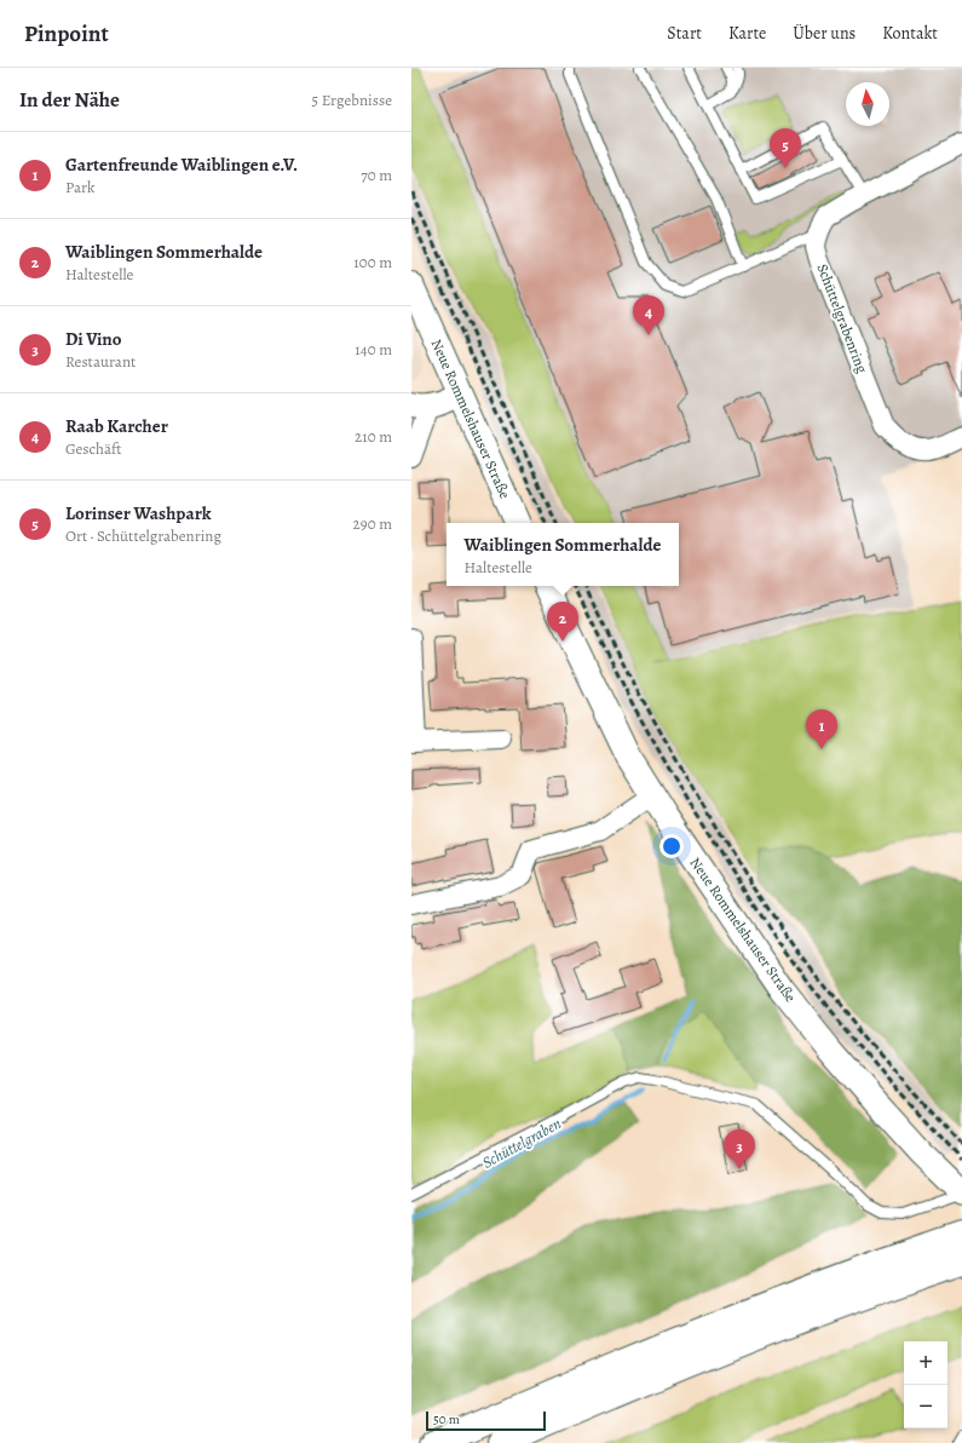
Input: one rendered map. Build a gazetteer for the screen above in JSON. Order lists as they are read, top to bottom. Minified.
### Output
{"streets":{"street":["Schüttelgrabenring","Neue Rommelshauser Straße"]},"water":["Schüttelgraben"],"scale_bar":"50 m","north":"top","page":{"header":"Pinpoint","nav":["Start","Karte","Über uns","Kontakt"],"heading":["In der Nähe","5 Ergebnisse"],"pins":["5","4","2","1","3"],"list":[{"mark":"1","name":"Gartenfreunde Waiblingen e.V.","note":"Park","value":"70 m"},{"mark":"2","name":"Waiblingen Sommerhalde","note":"Haltestelle","value":"100 m"},{"mark":"3","name":"Di Vino","note":"Restaurant","value":"140 m"},{"mark":"4","name":"Raab Karcher","note":"Geschäft","value":"210 m"},{"mark":"5","name":"Lorinser Washpark","note":"Ort · Schüttelgrabenring","value":"290 m"}],"popup":["Waiblingen Sommerhalde","Haltestelle"],"map_buttons":["+","−"],"scale":"50 m"}}
